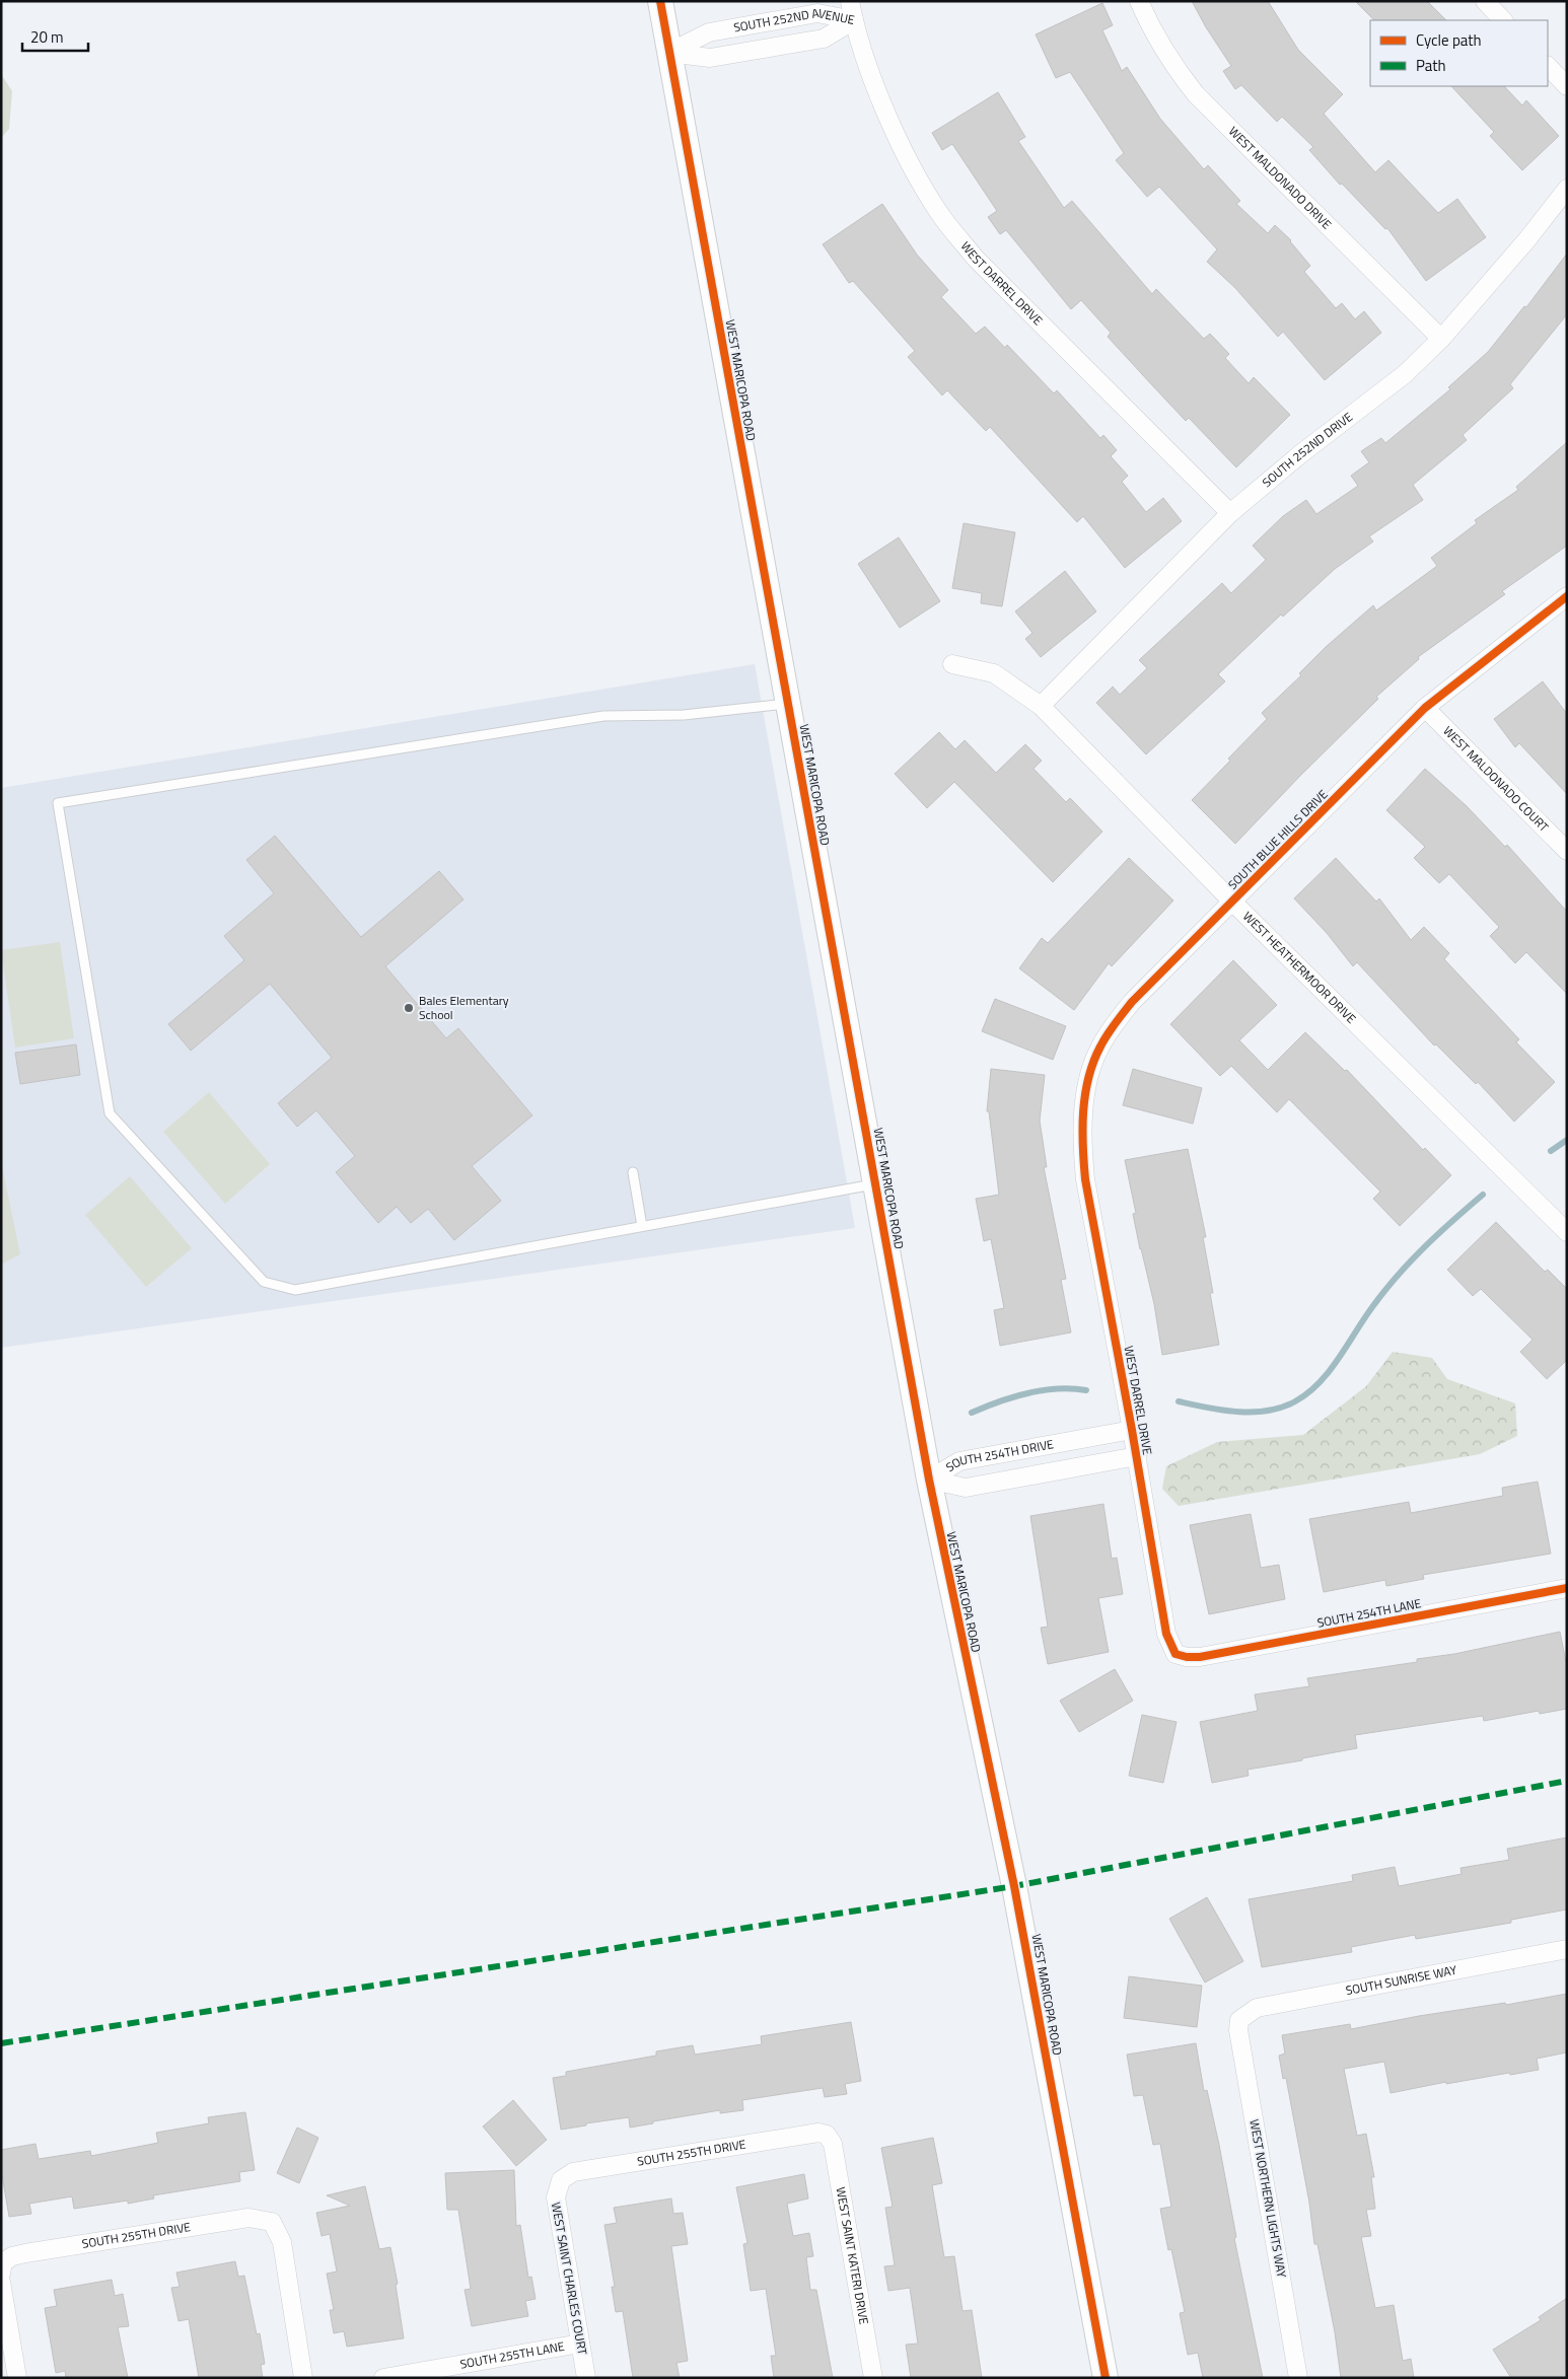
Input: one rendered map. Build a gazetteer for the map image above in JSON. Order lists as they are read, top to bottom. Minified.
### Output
{"streets":{"street":["SOUTH 252ND AVENUE","WEST MALDONADO DRIVE","WEST DARREL DRIVE","WEST MARICOPA ROAD","SOUTH 252ND DRIVE","WEST MALDONADO COURT","SOUTH BLUE HILLS DRIVE","WEST HEATHERMOOR DRIVE","SOUTH 254TH DRIVE","SOUTH 254TH LANE","SOUTH SUNRISE WAY","SOUTH 255TH DRIVE","WEST NORTHERN LIGHTS WAY","WEST SAINT KATERI DRIVE","WEST SAINT CHARLES COURT","SOUTH 255TH LANE"]},"crossings":[["SOUTH 252ND AVENUE","WEST DARREL DRIVE"],["SOUTH 252ND AVENUE","WEST MARICOPA ROAD"],["WEST MALDONADO DRIVE","SOUTH 252ND DRIVE"],["WEST DARREL DRIVE","SOUTH 252ND DRIVE"],["WEST DARREL DRIVE","SOUTH BLUE HILLS DRIVE"],["WEST DARREL DRIVE","SOUTH 254TH DRIVE"],["WEST DARREL DRIVE","SOUTH 254TH LANE"],["WEST MARICOPA ROAD","SOUTH 254TH DRIVE"],["SOUTH 252ND DRIVE","WEST HEATHERMOOR DRIVE"],["WEST MALDONADO COURT","SOUTH BLUE HILLS DRIVE"],["SOUTH BLUE HILLS DRIVE","WEST HEATHERMOOR DRIVE"],["SOUTH SUNRISE WAY","WEST NORTHERN LIGHTS WAY"],["SOUTH 255TH DRIVE","WEST SAINT KATERI DRIVE"],["SOUTH 255TH DRIVE","WEST SAINT CHARLES COURT"],["WEST SAINT CHARLES COURT","SOUTH 255TH LANE"]],"places":["Bales Elementary School"],"legend":["Cycle path","Path"],"scale_bar":"20 m"}
